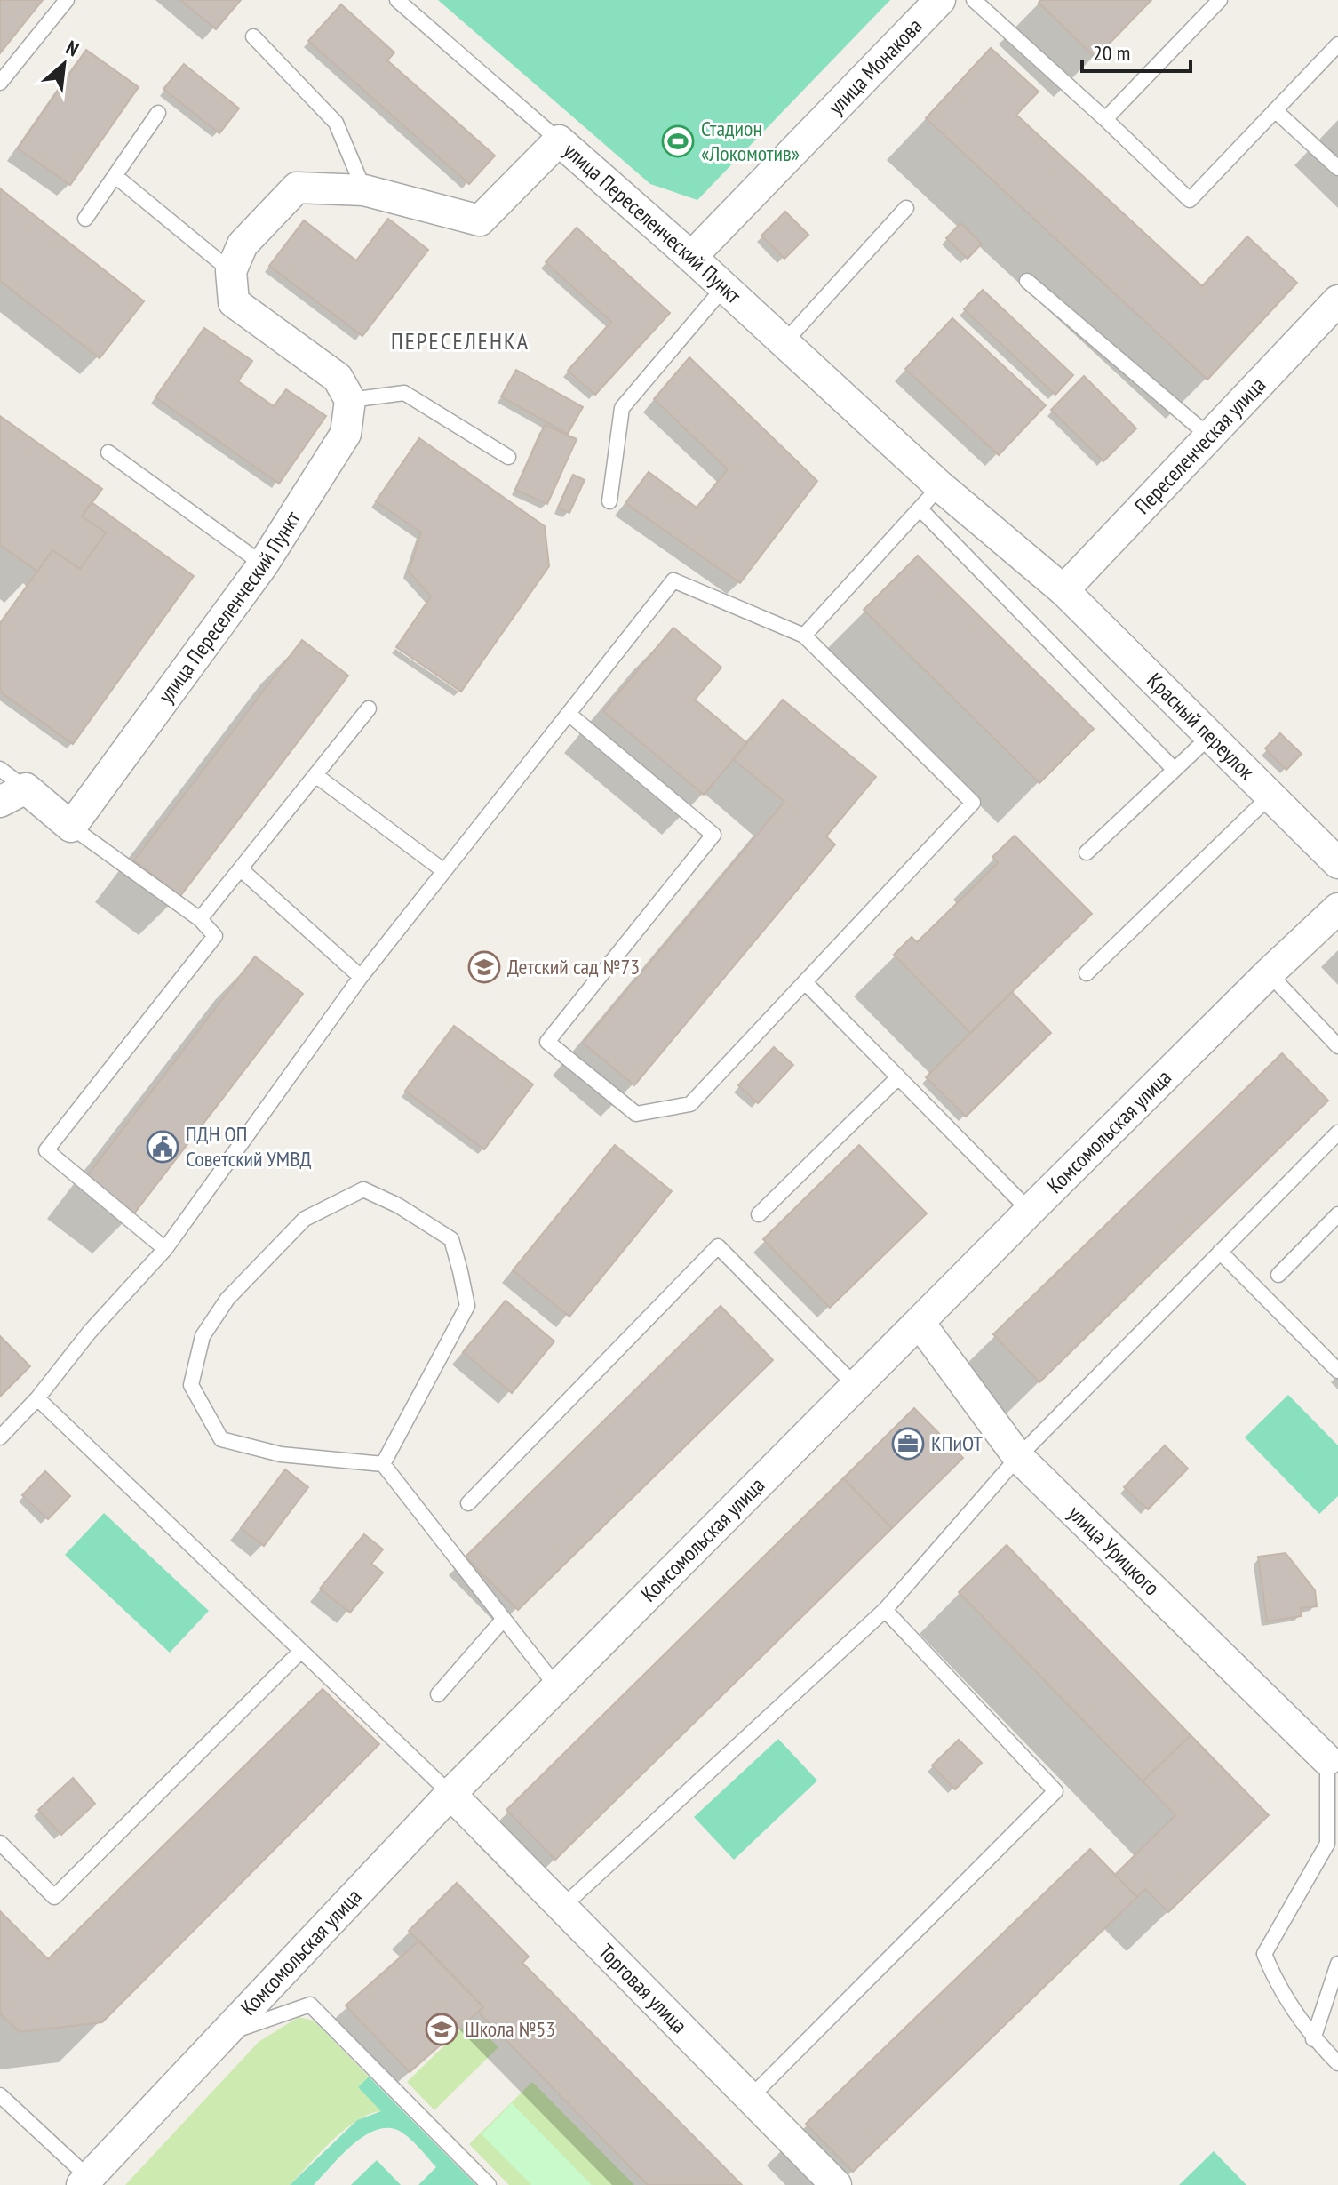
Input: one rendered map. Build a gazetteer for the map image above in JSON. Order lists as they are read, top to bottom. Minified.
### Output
{"streets":{"street":["улица Монакова","улица Переселенческий Пункт","Переселенческая улица","Красный переулок","Комсомольская улица","улица Урицкого","Торговая улица"]},"crossings":[["улица Монакова","улица Переселенческий Пункт"],["улица Переселенческий Пункт","Переселенческая улица"],["улица Переселенческий Пункт","Красный переулок"],["Переселенческая улица","Красный переулок"],["Комсомольская улица","улица Урицкого"],["Комсомольская улица","Торговая улица"]],"districts":["ПЕРЕСЕЛЕНКА"],"places":{"sports":["Стадион «Локомотив»"],"school or university":["Детский сад №73","Школа №53"],"public building":["ПДН ОП Советский УМВД"],"office":["КПиОТ"]},"scale_bar":"20 m","north":"top right"}
